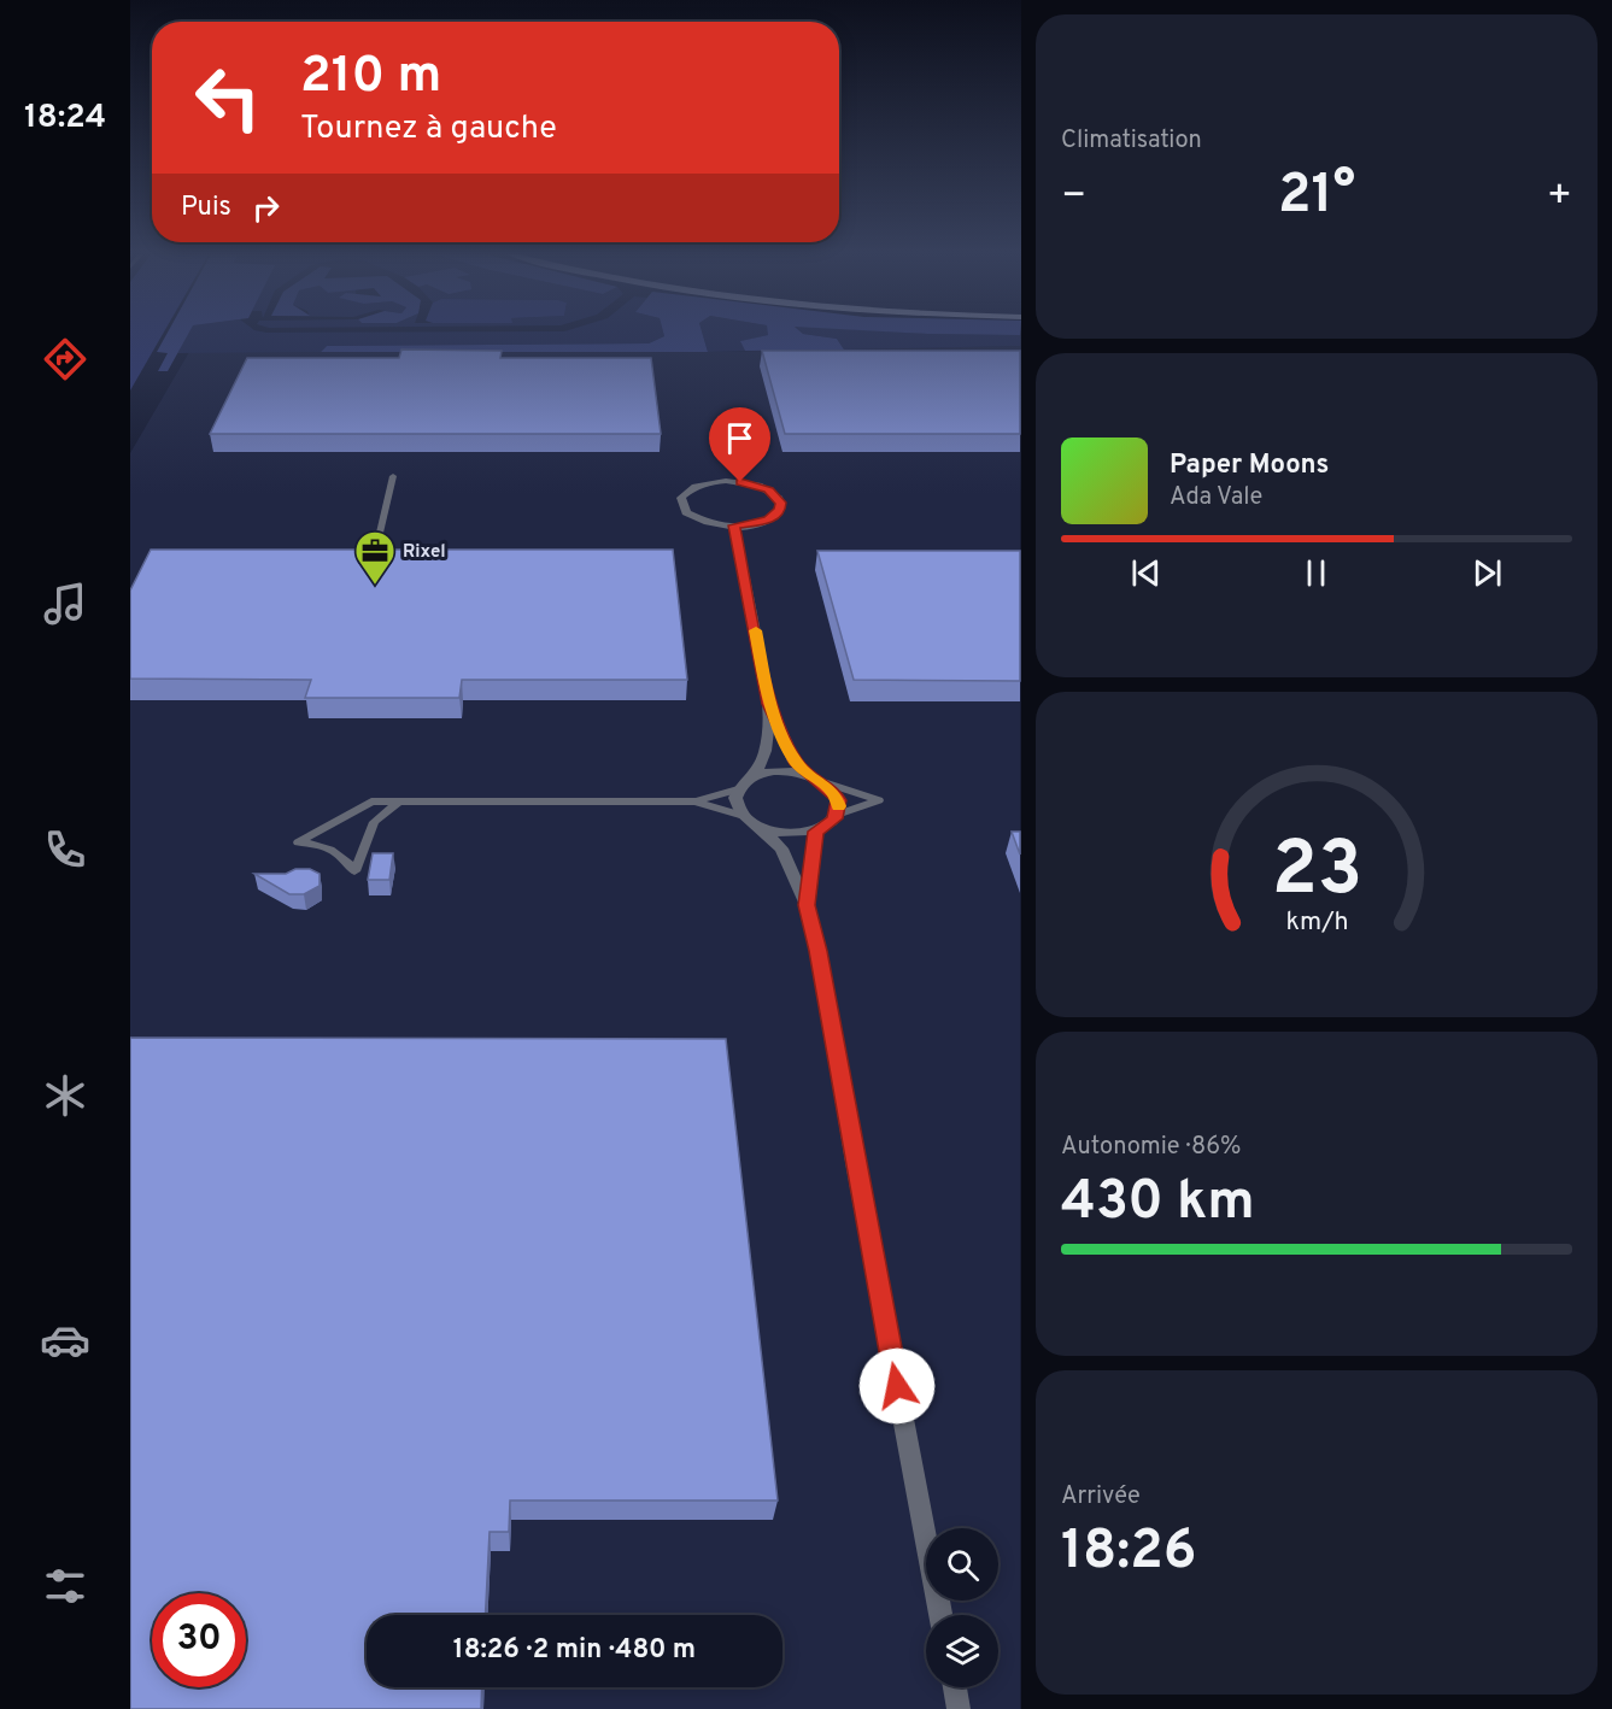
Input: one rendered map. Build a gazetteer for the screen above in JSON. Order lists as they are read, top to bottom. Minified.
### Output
{"places":{"office":["Rixel"]},"page":{"tabs":"18:24","tile":["Climatisation",["Autonomie · 86%","430 km"],["Arrivée","18:26"]],"turn":["210 m","Tournez à gauche"],"heat":["−","21°","+"],"then":"Puis","song":["Paper Moons","Ada Vale"],"limit":"30","trip":"18:26 · 2 min · 480 m","gauge":["23","km/h"]}}
